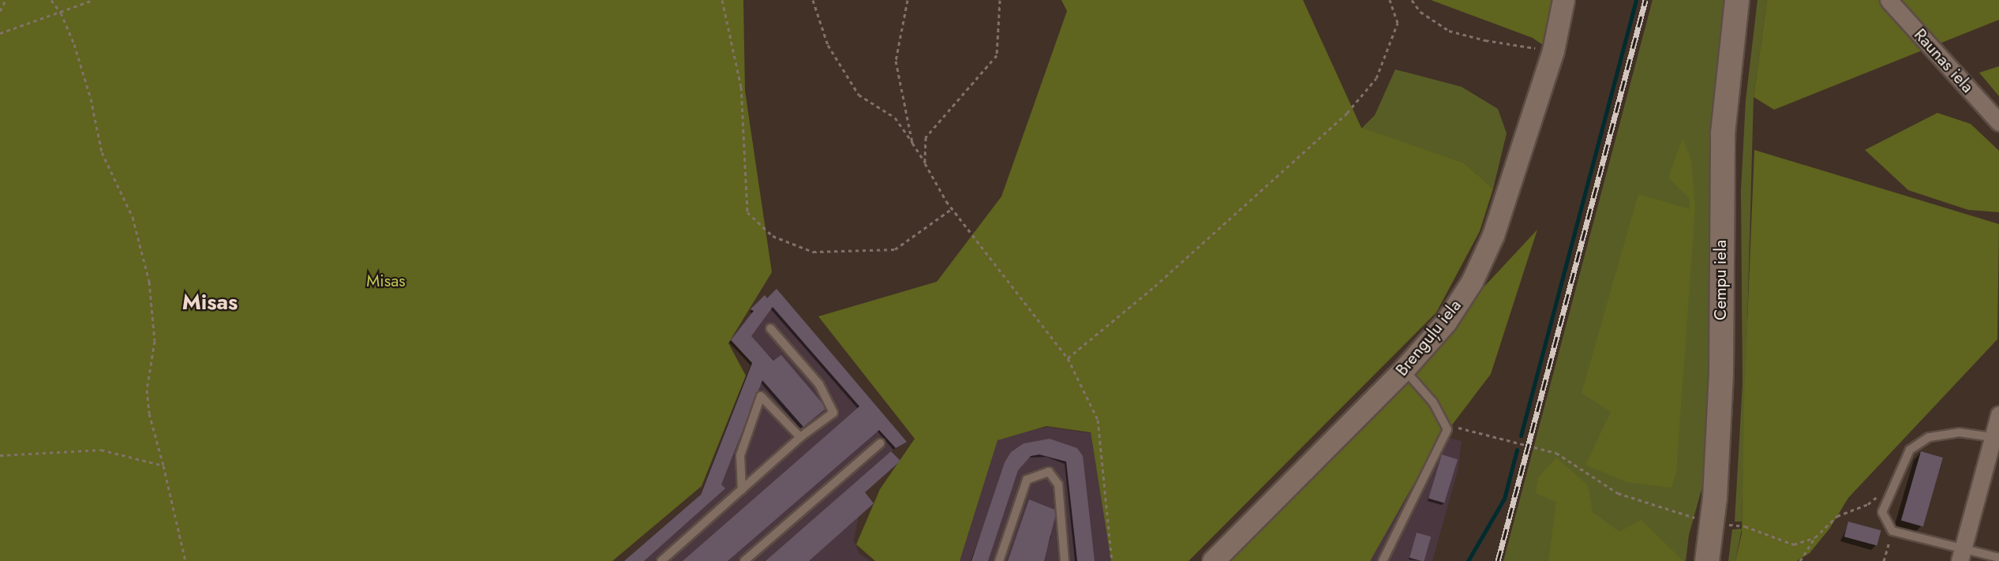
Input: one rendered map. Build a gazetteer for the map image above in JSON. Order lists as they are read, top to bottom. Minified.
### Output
{"streets":{"main road":["Cempu iela"],"street":["Raunas iela","Brenguļu iela"]},"districts":["Misas"],"parks":["Misas"]}
